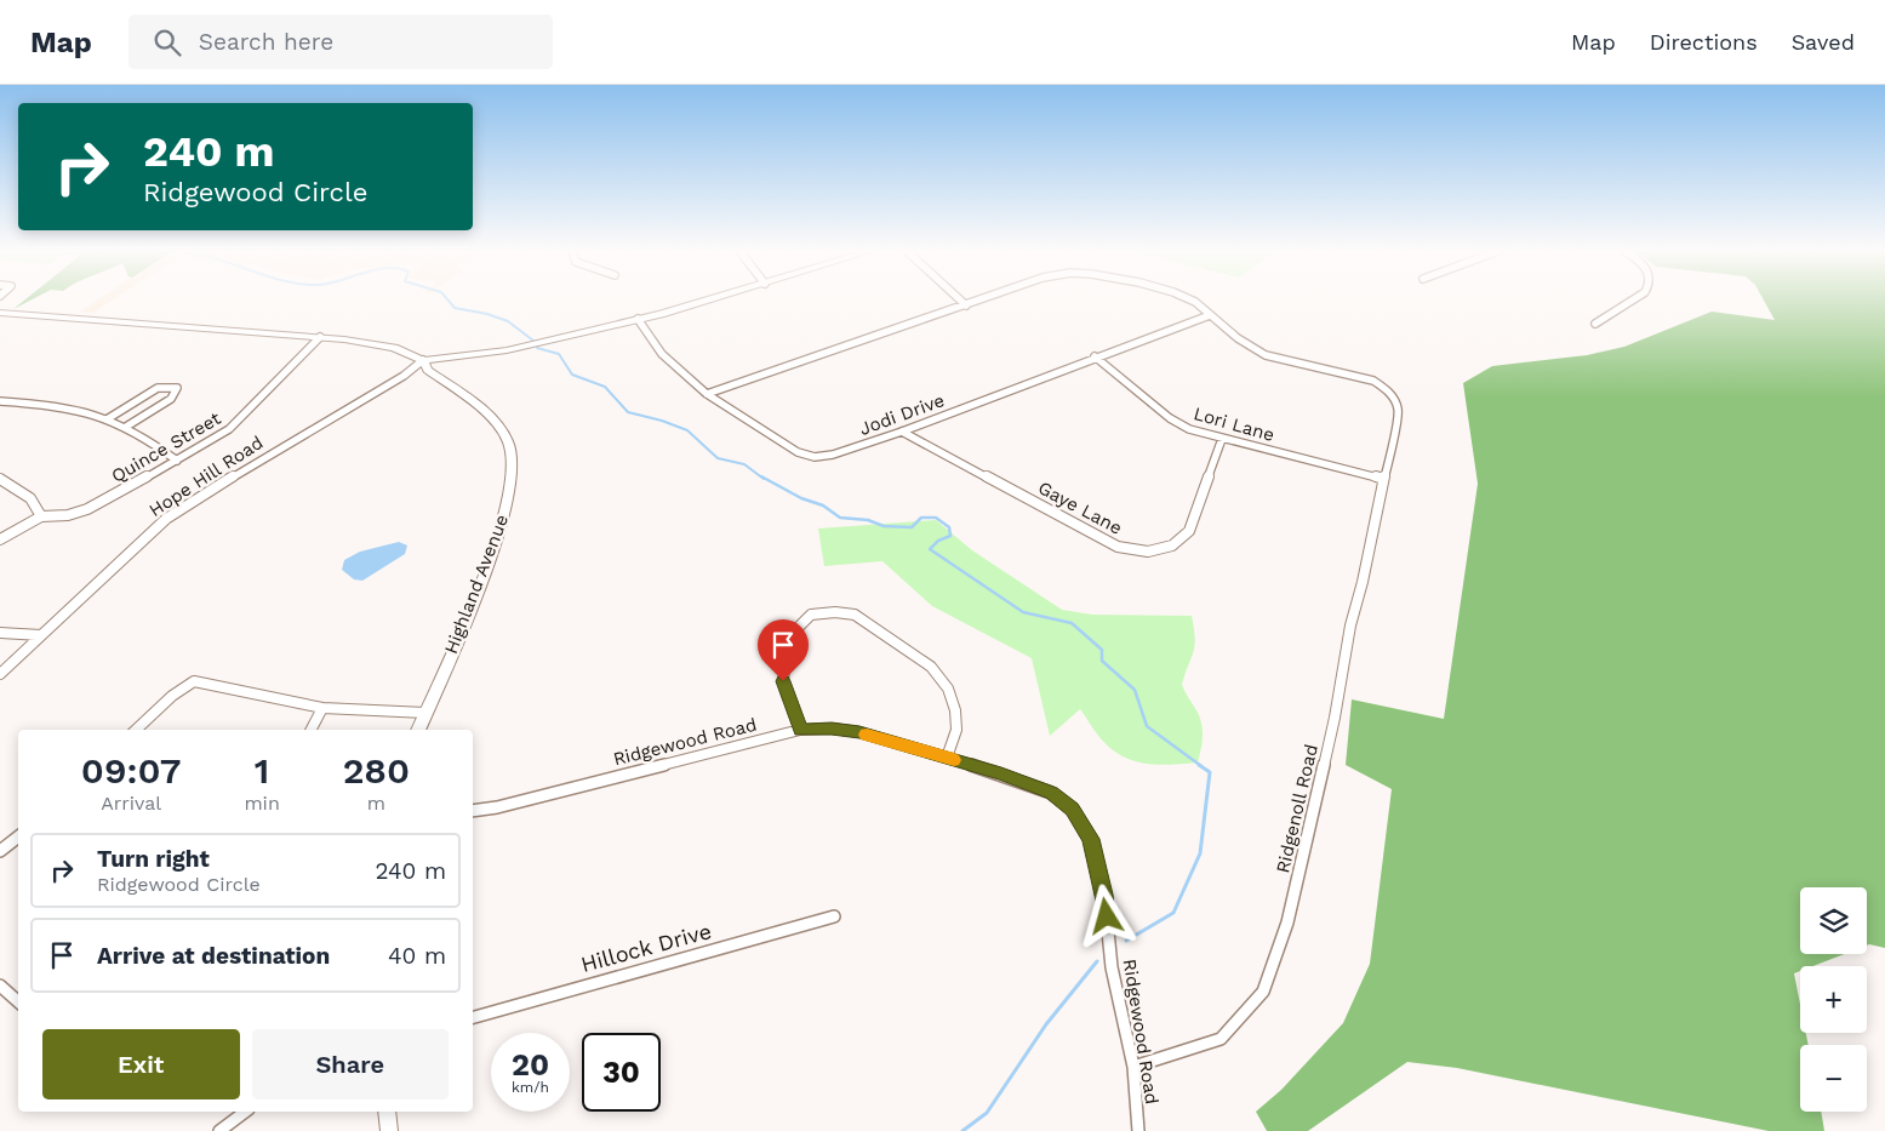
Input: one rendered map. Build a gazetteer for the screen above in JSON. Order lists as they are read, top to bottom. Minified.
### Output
{"streets":{"street":["Jodi Drive","Lori Lane","Quince Street","Hope Hill Road","Gaye Lane","Highland Avenue","Ridgewood Road","Ridgenoll Road","Hillock Drive"]},"crossings":[["Jodi Drive","Lori Lane"],["Jodi Drive","Gaye Lane"],["Jodi Drive","Ridgenoll Road"],["Lori Lane","Gaye Lane"],["Lori Lane","Ridgenoll Road"],["Hope Hill Road","Highland Avenue"],["Ridgewood Road","Ridgenoll Road"]],"page":{"header":"Map","search":"Search here","nav":["Map","Directions","Saved"],"turn":["240 m","Ridgewood Circle"],"eta":["09:07","Arrival","1","min","280","m"],"list":[{"name":"Turn right","note":"Ridgewood Circle","value":"240 m"},{"name":"Arrive at destination","value":"40 m"}],"map_buttons":["+","−"],"buttons":["Exit","Share"],"speed":"20 km/h","limit":"30"}}
